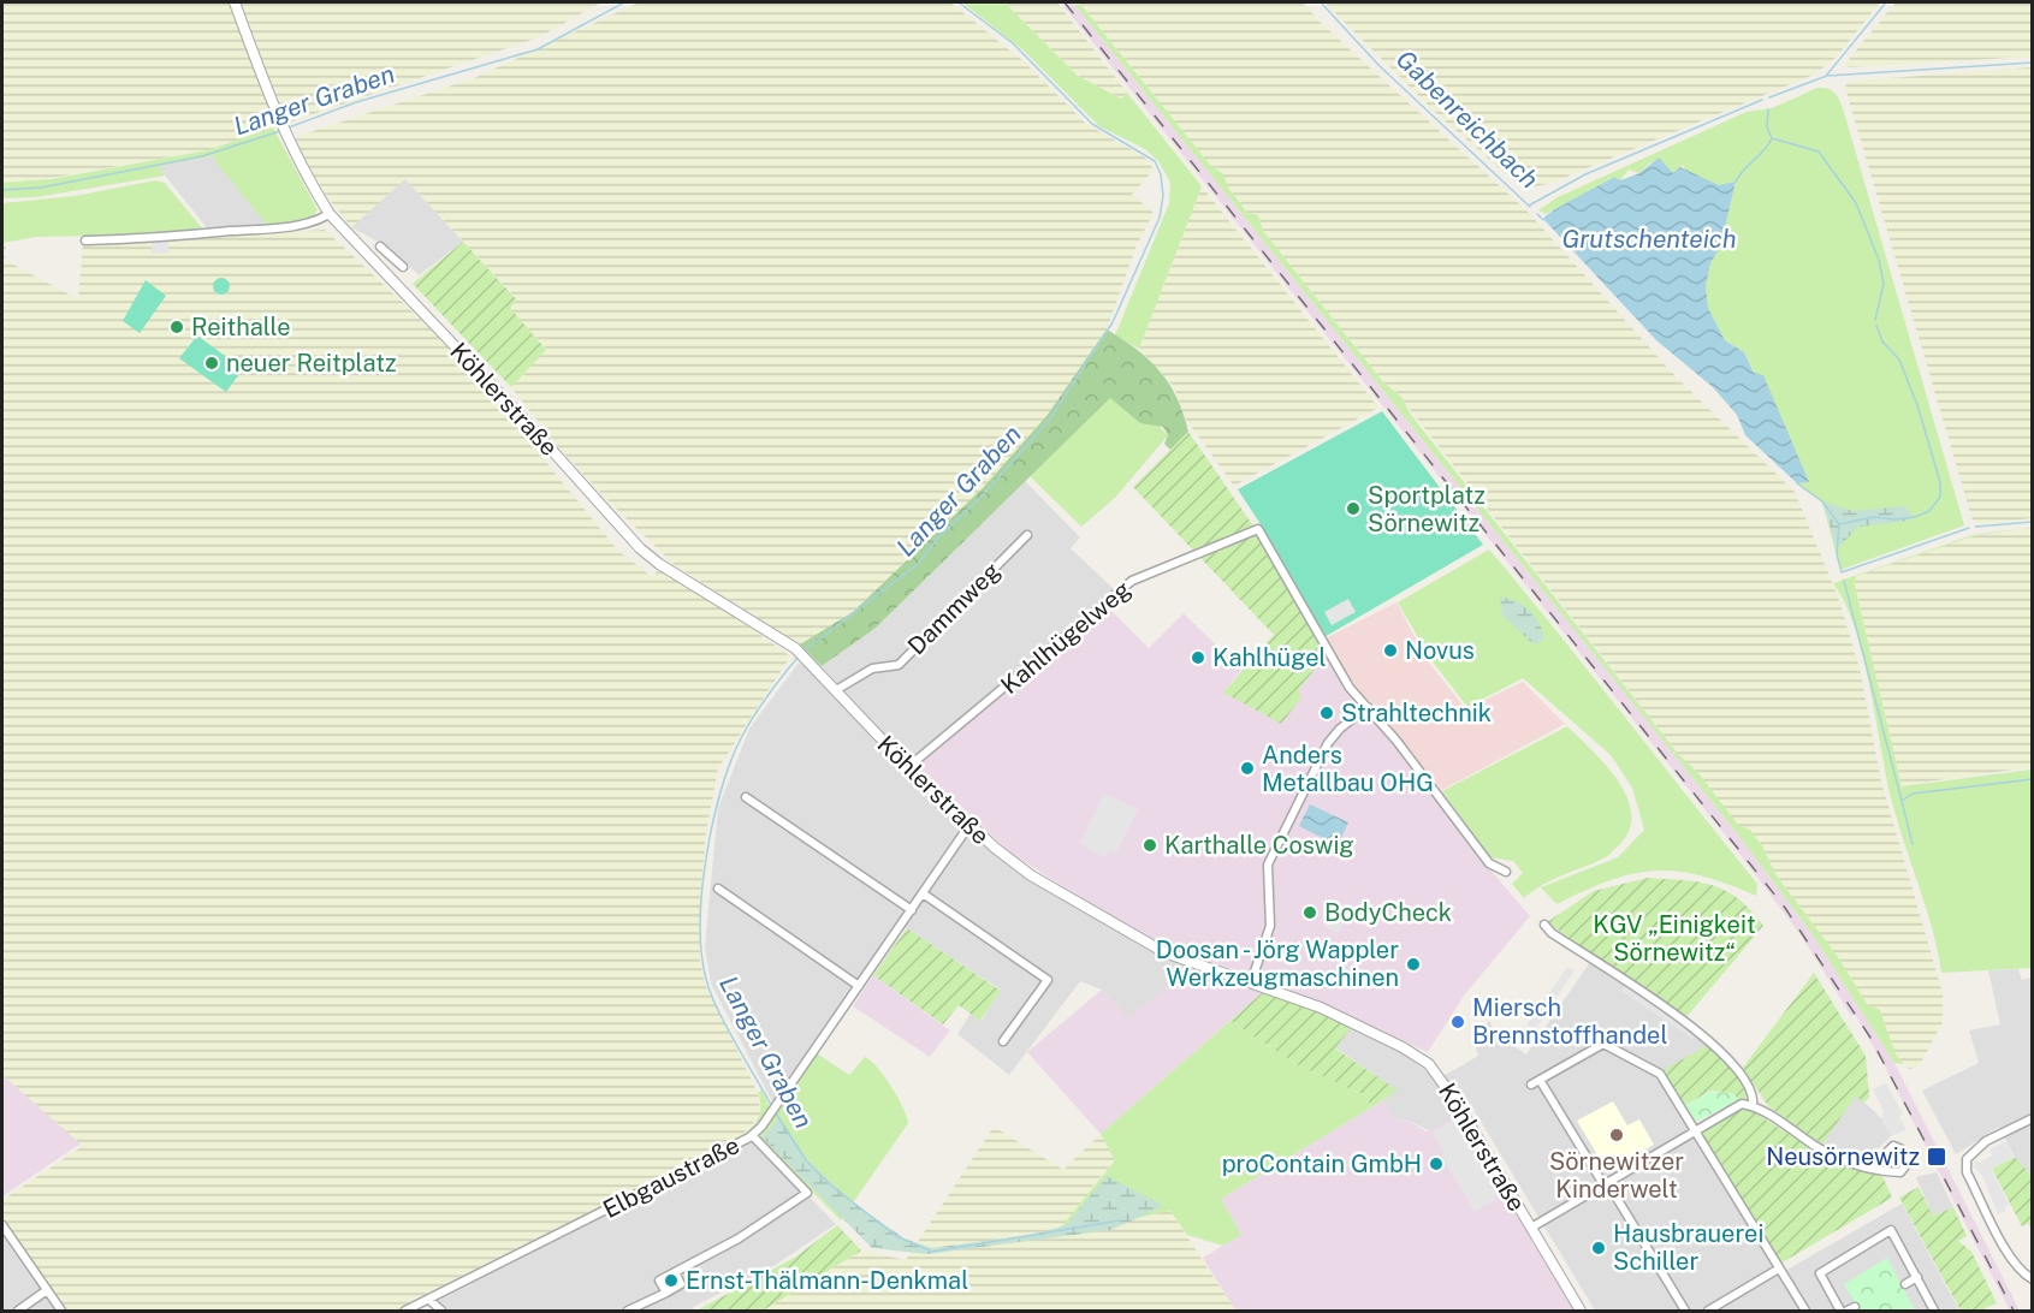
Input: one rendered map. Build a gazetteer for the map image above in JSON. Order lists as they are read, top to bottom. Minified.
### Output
{"streets":{"street":["Köhlerstraße","Dammweg","Kahlhügelweg","Elbgaustraße"]},"crossings":[["Köhlerstraße","Dammweg"],["Köhlerstraße","Kahlhügelweg"],["Köhlerstraße","Elbgaustraße"]],"water":["Langer Graben","Gabenreichbach","Grutschenteich"],"parks":["KGV „Einigkeit Sörnewitz“"],"places":{"other":["Reithalle","neuer Reitplatz","Sportplatz Sörnewitz","Novus","Kahlhügel","Strahltechnik","Anders Metallbau OHG","Karthalle Coswig","BodyCheck","Doosan - Jörg Wappler Werkzeugmaschinen","Miersch Brennstoffhandel","Sörnewitzer Kinderwelt","proContain GmbH","Hausbrauerei Schiller","Ernst-Thälmann-Denkmal"],"transit":["Neusörnewitz"]}}
